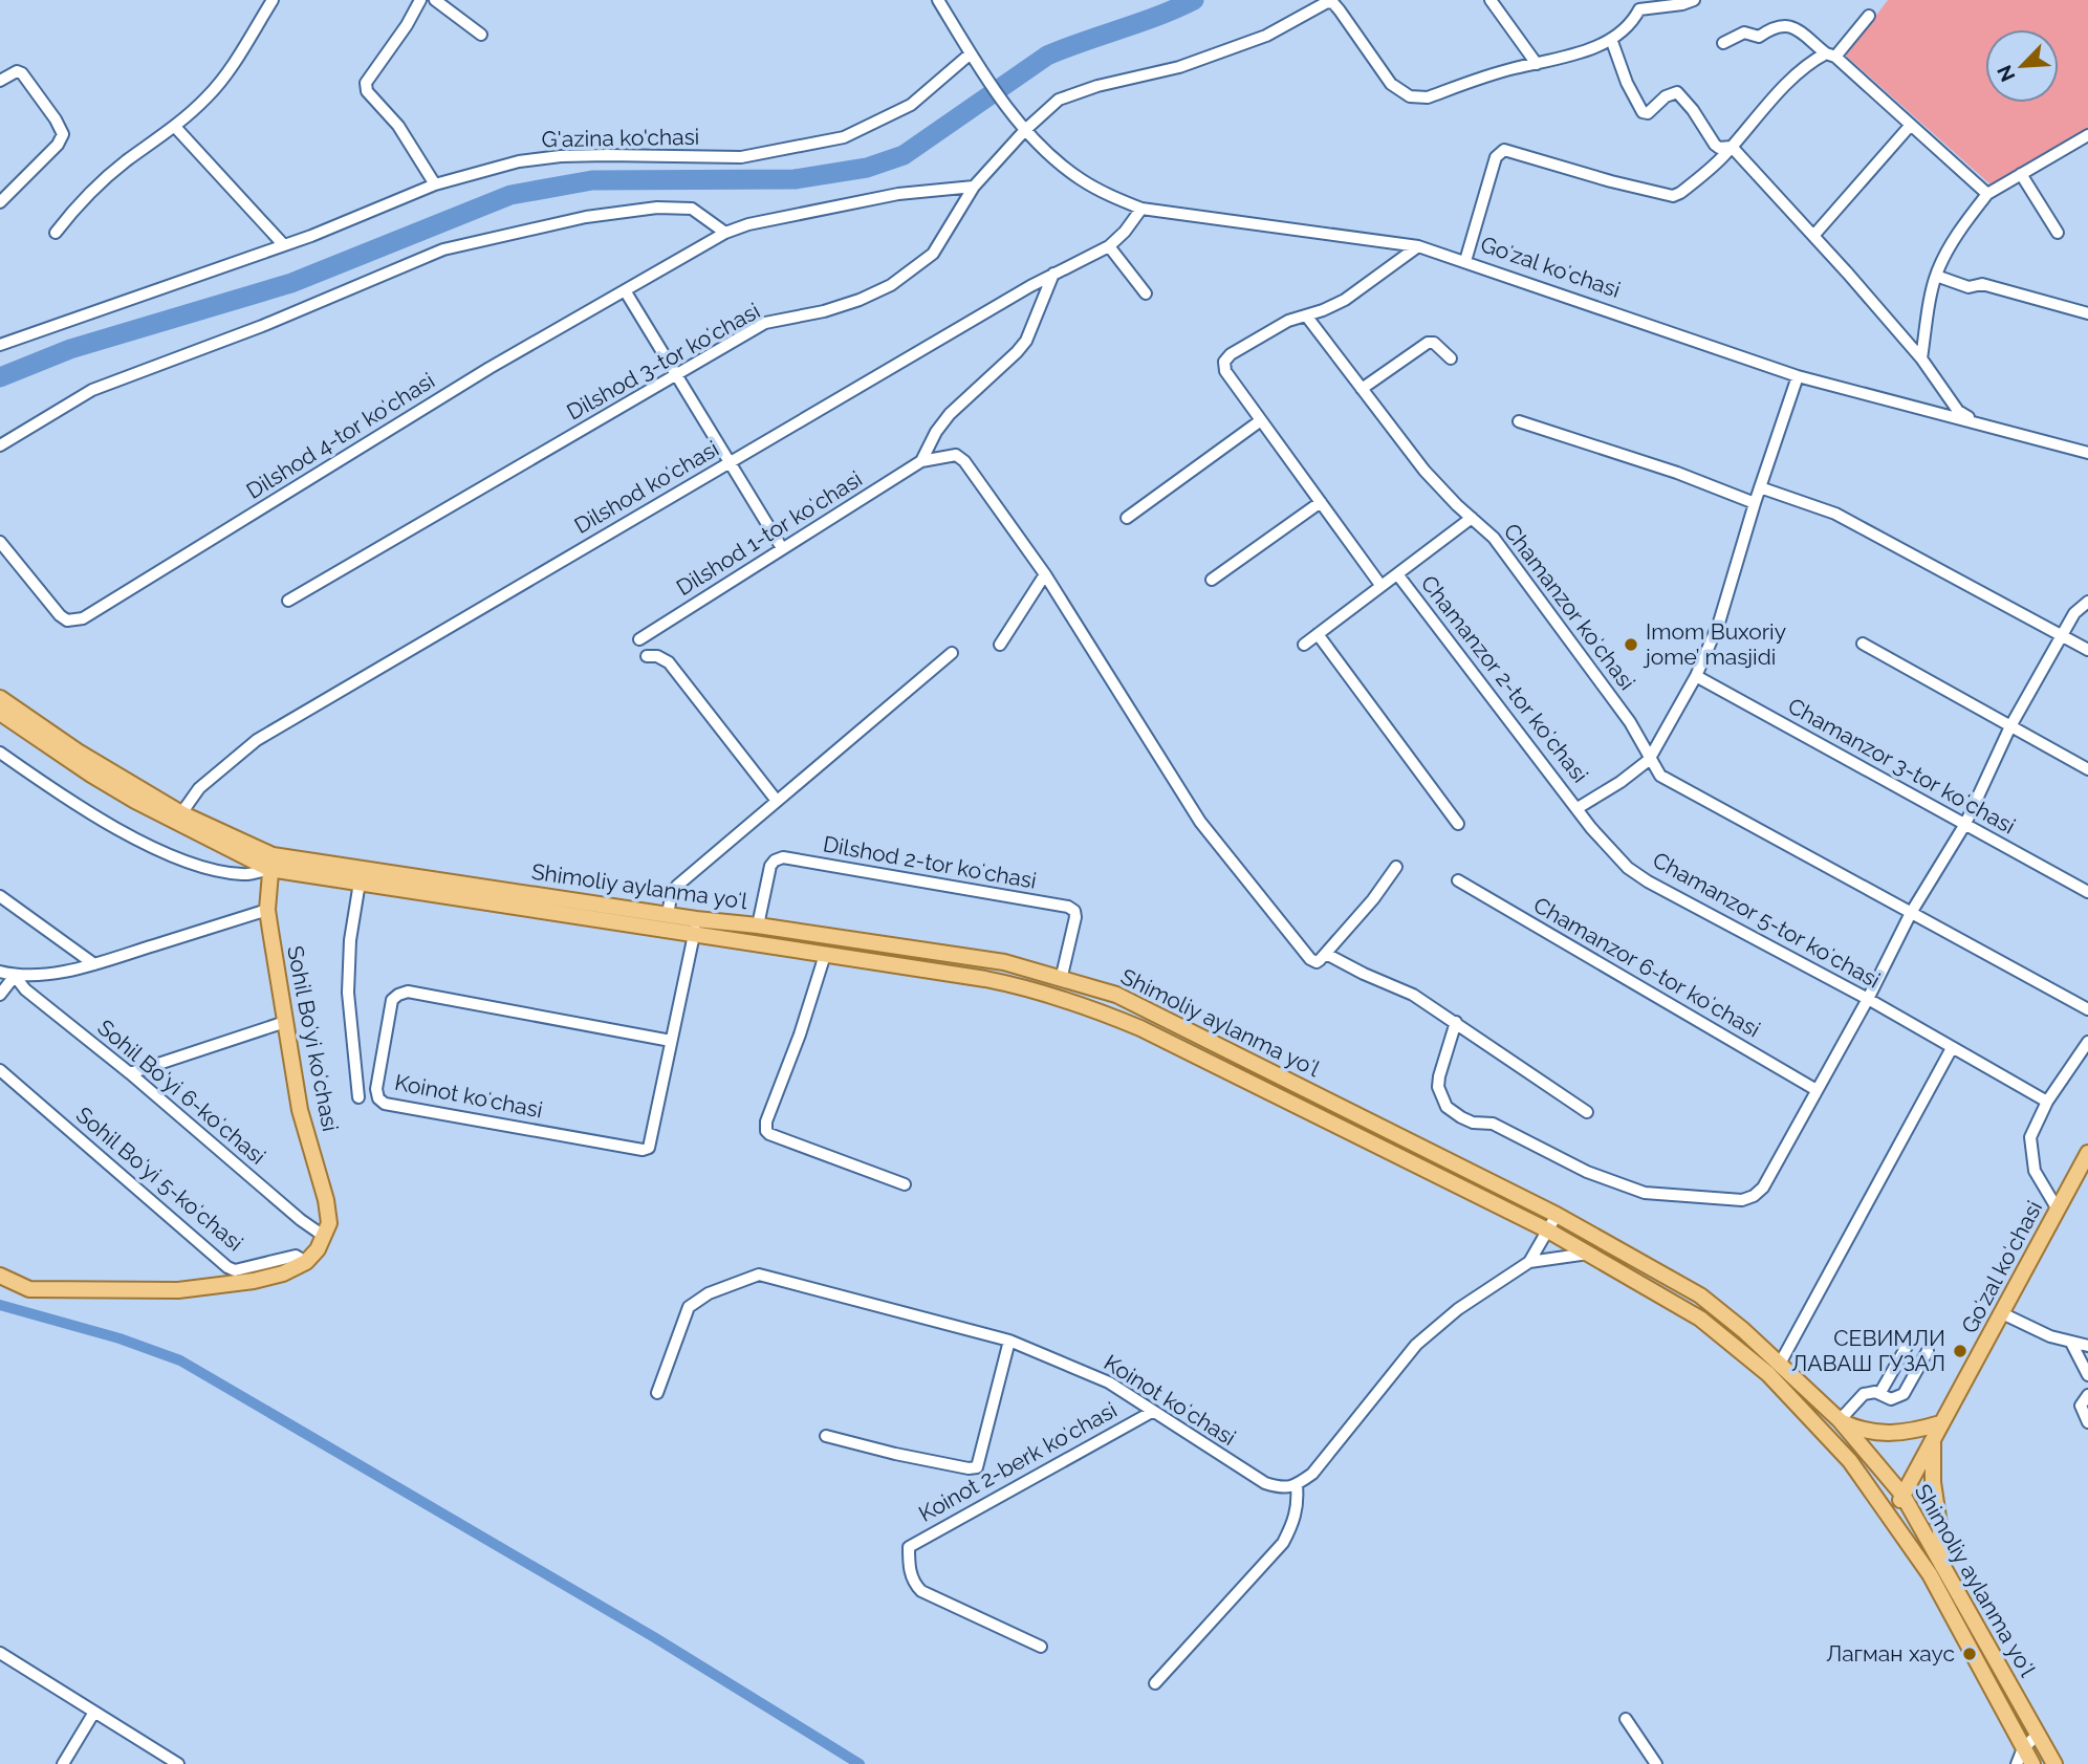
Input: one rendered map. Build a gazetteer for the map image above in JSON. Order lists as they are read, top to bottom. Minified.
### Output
{"streets":{"main road":["Goʻzal koʻchasi","Shimoliy aylanma yoʻl","Sohil Boʻyi koʻchasi"],"street":["G'azina ko'chasi","Dilshod 3-tor koʻchasi","Dilshod 4-tor koʻchasi","Dilshod koʻchasi","Dilshod 1-tor koʻchasi","Chamanzor koʻchasi","Chamanzor 2-tor koʻchasi","Chamanzor 3-tor koʻchasi","Dilshod 2-tor koʻchasi","Chamanzor 5-tor koʻchasi","Chamanzor 6-tor koʻchasi","Sohil Boʻyi 6-koʻchasi","Koinot koʻchasi","Sohil Boʻyi 5-koʻchasi","Koinot 2-berk koʻchasi"]},"crossings":[["G'azina ko'chasi","Goʻzal koʻchasi"],["Goʻzal koʻchasi","Dilshod 3-tor koʻchasi"],["Goʻzal koʻchasi","Dilshod koʻchasi"],["Goʻzal koʻchasi","Shimoliy aylanma yoʻl"],["Dilshod 3-tor koʻchasi","Dilshod 4-tor koʻchasi"],["Dilshod koʻchasi","Shimoliy aylanma yoʻl"],["Chamanzor 2-tor koʻchasi","Chamanzor 5-tor koʻchasi"],["Dilshod 2-tor koʻchasi","Shimoliy aylanma yoʻl"],["Shimoliy aylanma yoʻl","Sohil Boʻyi koʻchasi"],["Shimoliy aylanma yoʻl","Koinot koʻchasi"],["Sohil Boʻyi koʻchasi","Sohil Boʻyi 6-koʻchasi"],["Koinot koʻchasi","Koinot 2-berk koʻchasi"]],"places":["Imom Buxoriy jome’ masjidi","СЕВИМЛИ ЛАВАШ ГУЗАЛ","Лагман хаус"],"north":"bottom left"}
